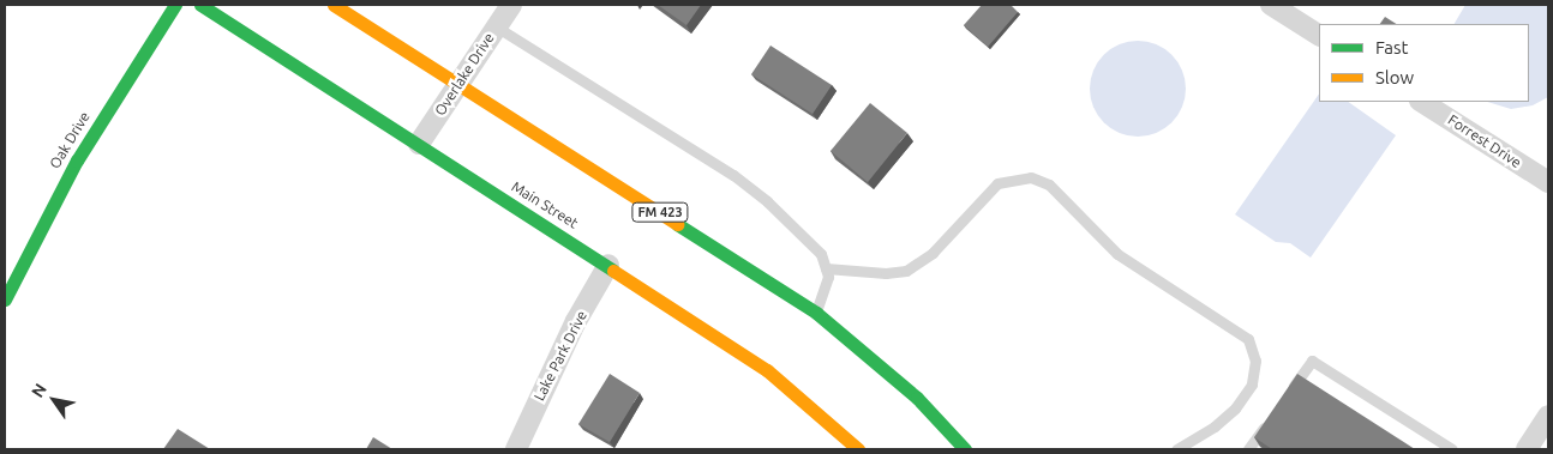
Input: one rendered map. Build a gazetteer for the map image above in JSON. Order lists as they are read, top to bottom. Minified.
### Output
{"streets":{"main road":["Oak Drive","Main Street","FM 423"],"street":["Overlake Drive","Forrest Drive","Lake Park Drive"]},"crossings":[["Overlake Drive","Main Street"],["Overlake Drive","FM 423"],["Main Street","Lake Park Drive"]],"legend":["Fast","Slow"],"north":"top left"}
